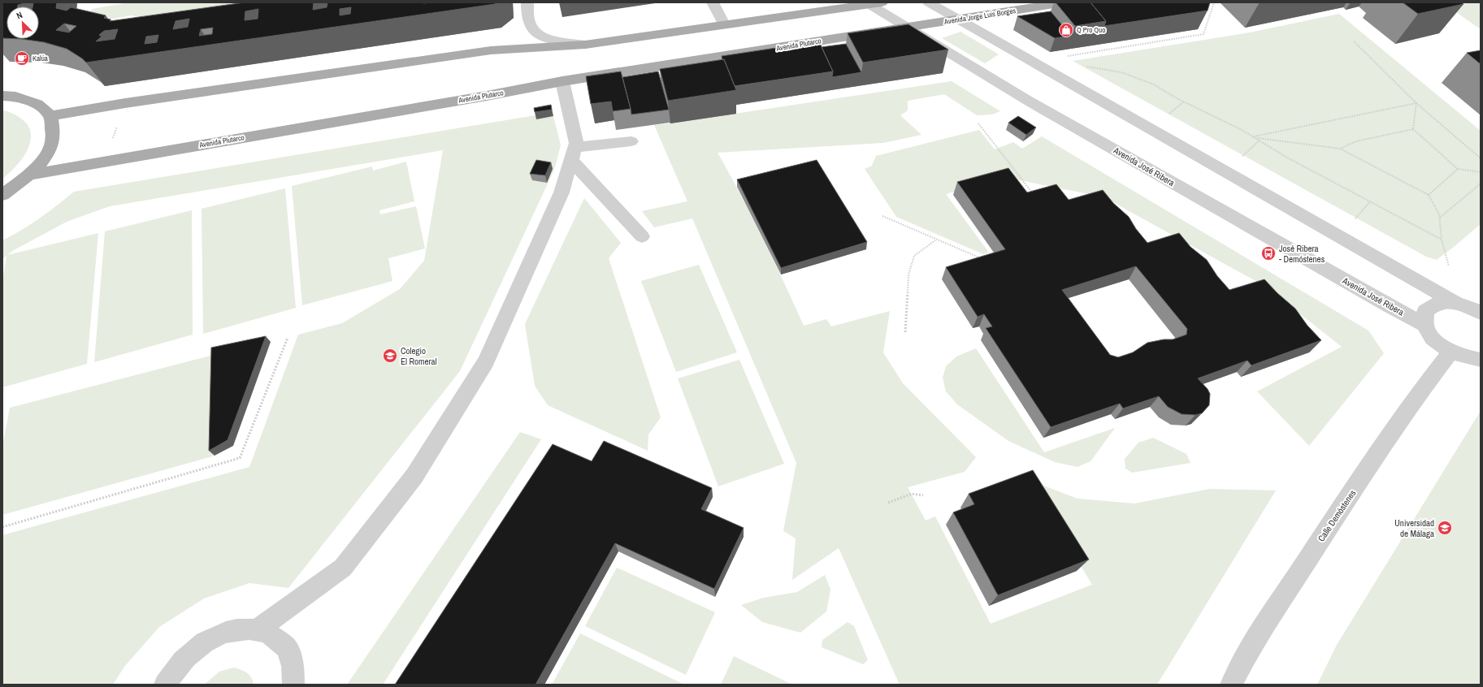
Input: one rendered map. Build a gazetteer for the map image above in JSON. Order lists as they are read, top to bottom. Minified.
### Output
{"streets":{"main road":["Avenida Jorge Luis Borges","Avenida Plutarco"],"street":["Avenida José Ribera","Calle Demóstenes"]},"crossings":[["Avenida Jorge Luis Borges","Avenida Plutarco"],["Avenida Plutarco","Avenida José Ribera"]],"places":{"shop":["Q Pro Quo"],"cafe":["Kalúa"],"bus stop":["José Ribera - Demóstenes"],"school or university":["Colegio El Romeral","Universidad de Málaga"]},"north":"top left"}
